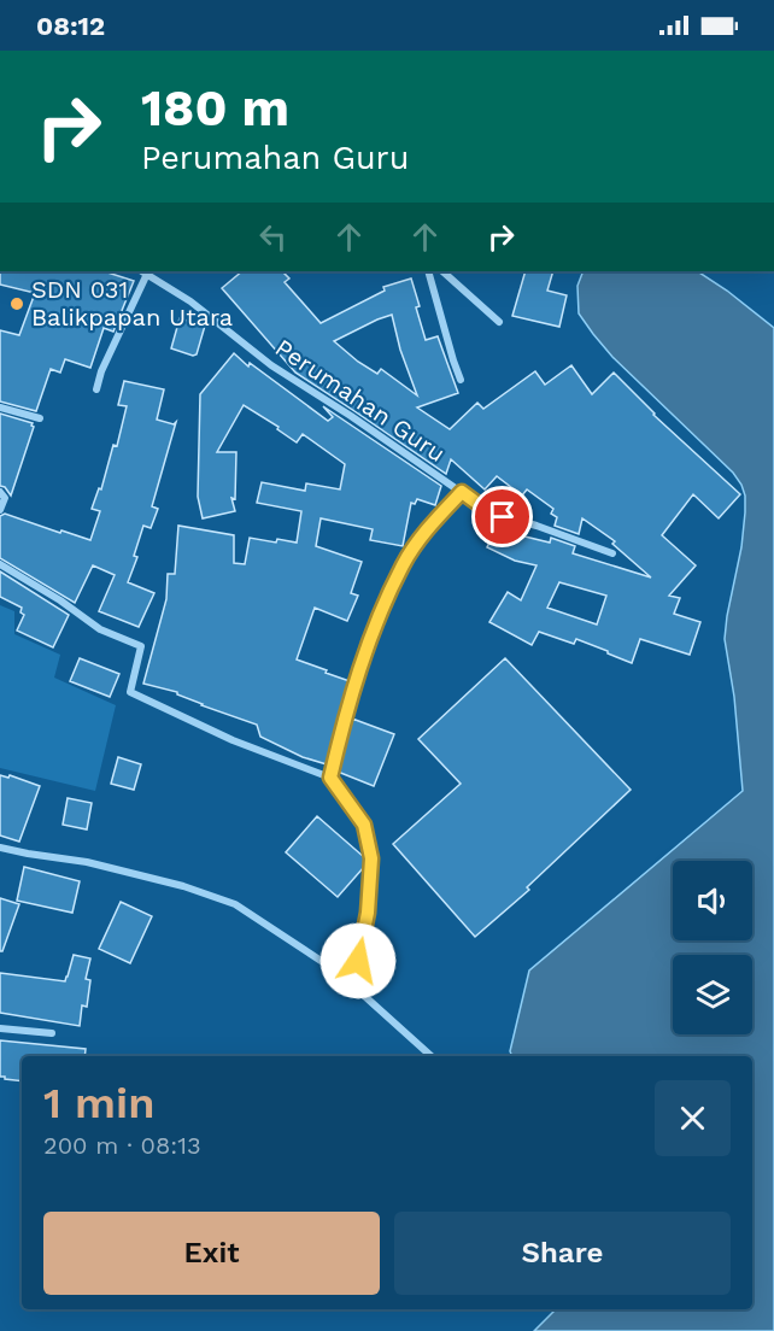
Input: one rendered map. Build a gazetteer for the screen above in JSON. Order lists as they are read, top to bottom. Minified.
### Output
{"streets":{"street":["Perumahan Guru"]},"places":["SDN 031 Balikpapan Utara"],"page":{"status":"08:12","turn":["180 m","Perumahan Guru"],"heading":["1 min","200 m · 08:13"],"buttons":["Exit","Share"]}}
